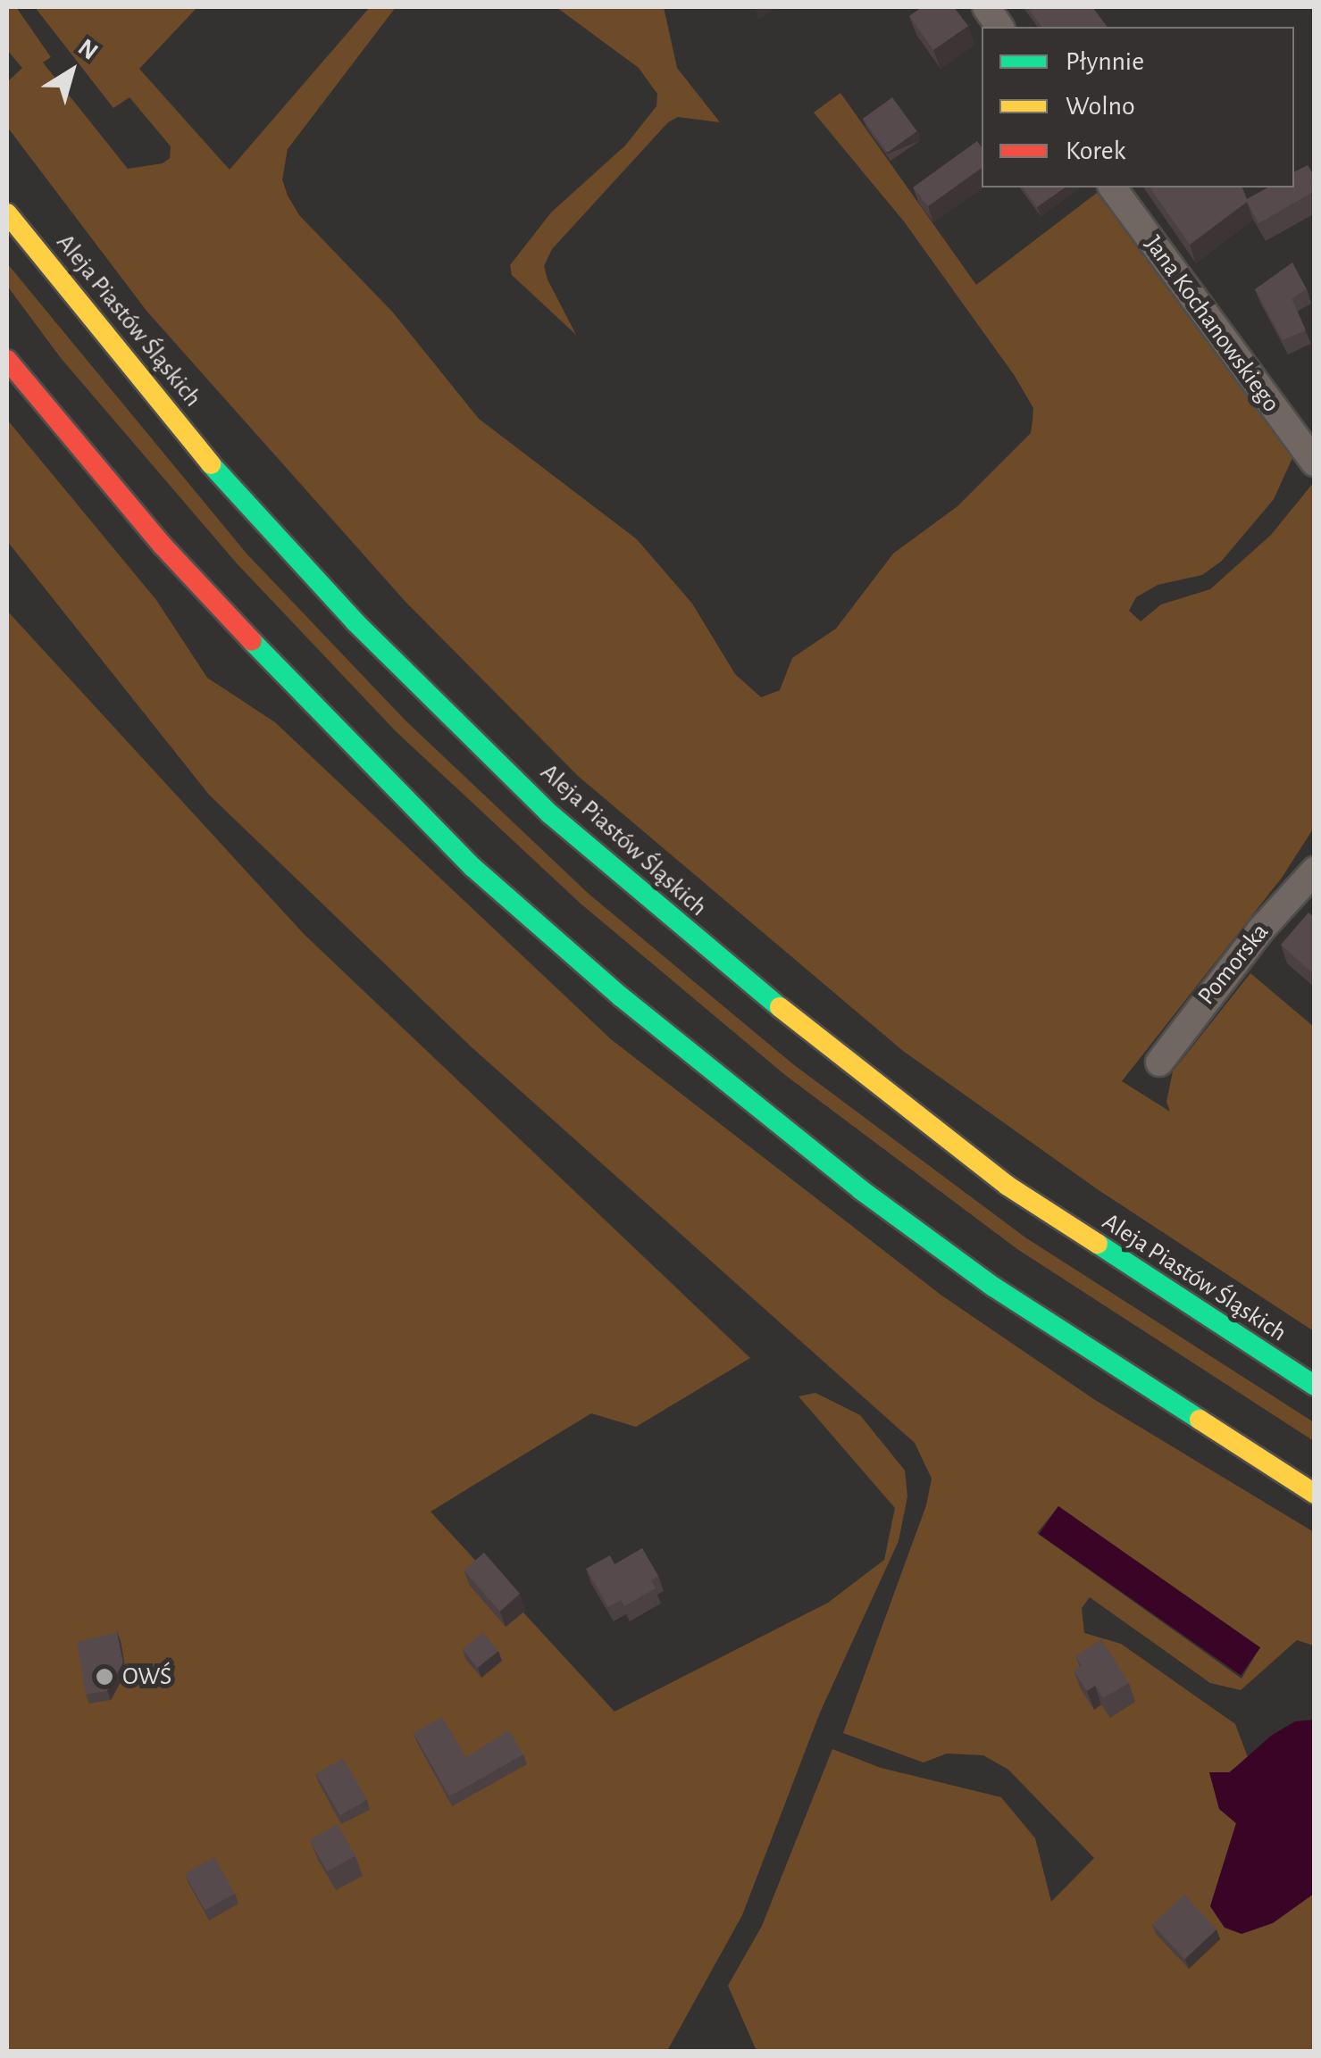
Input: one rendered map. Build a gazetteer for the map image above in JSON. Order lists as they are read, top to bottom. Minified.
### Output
{"streets":{"highway":["Aleja Piastów Śląskich"],"street":["Jana Kochanowskiego","Pomorska"]},"places":["OWŚ"],"legend":["Płynnie","Wolno","Korek"],"north":"top right"}
